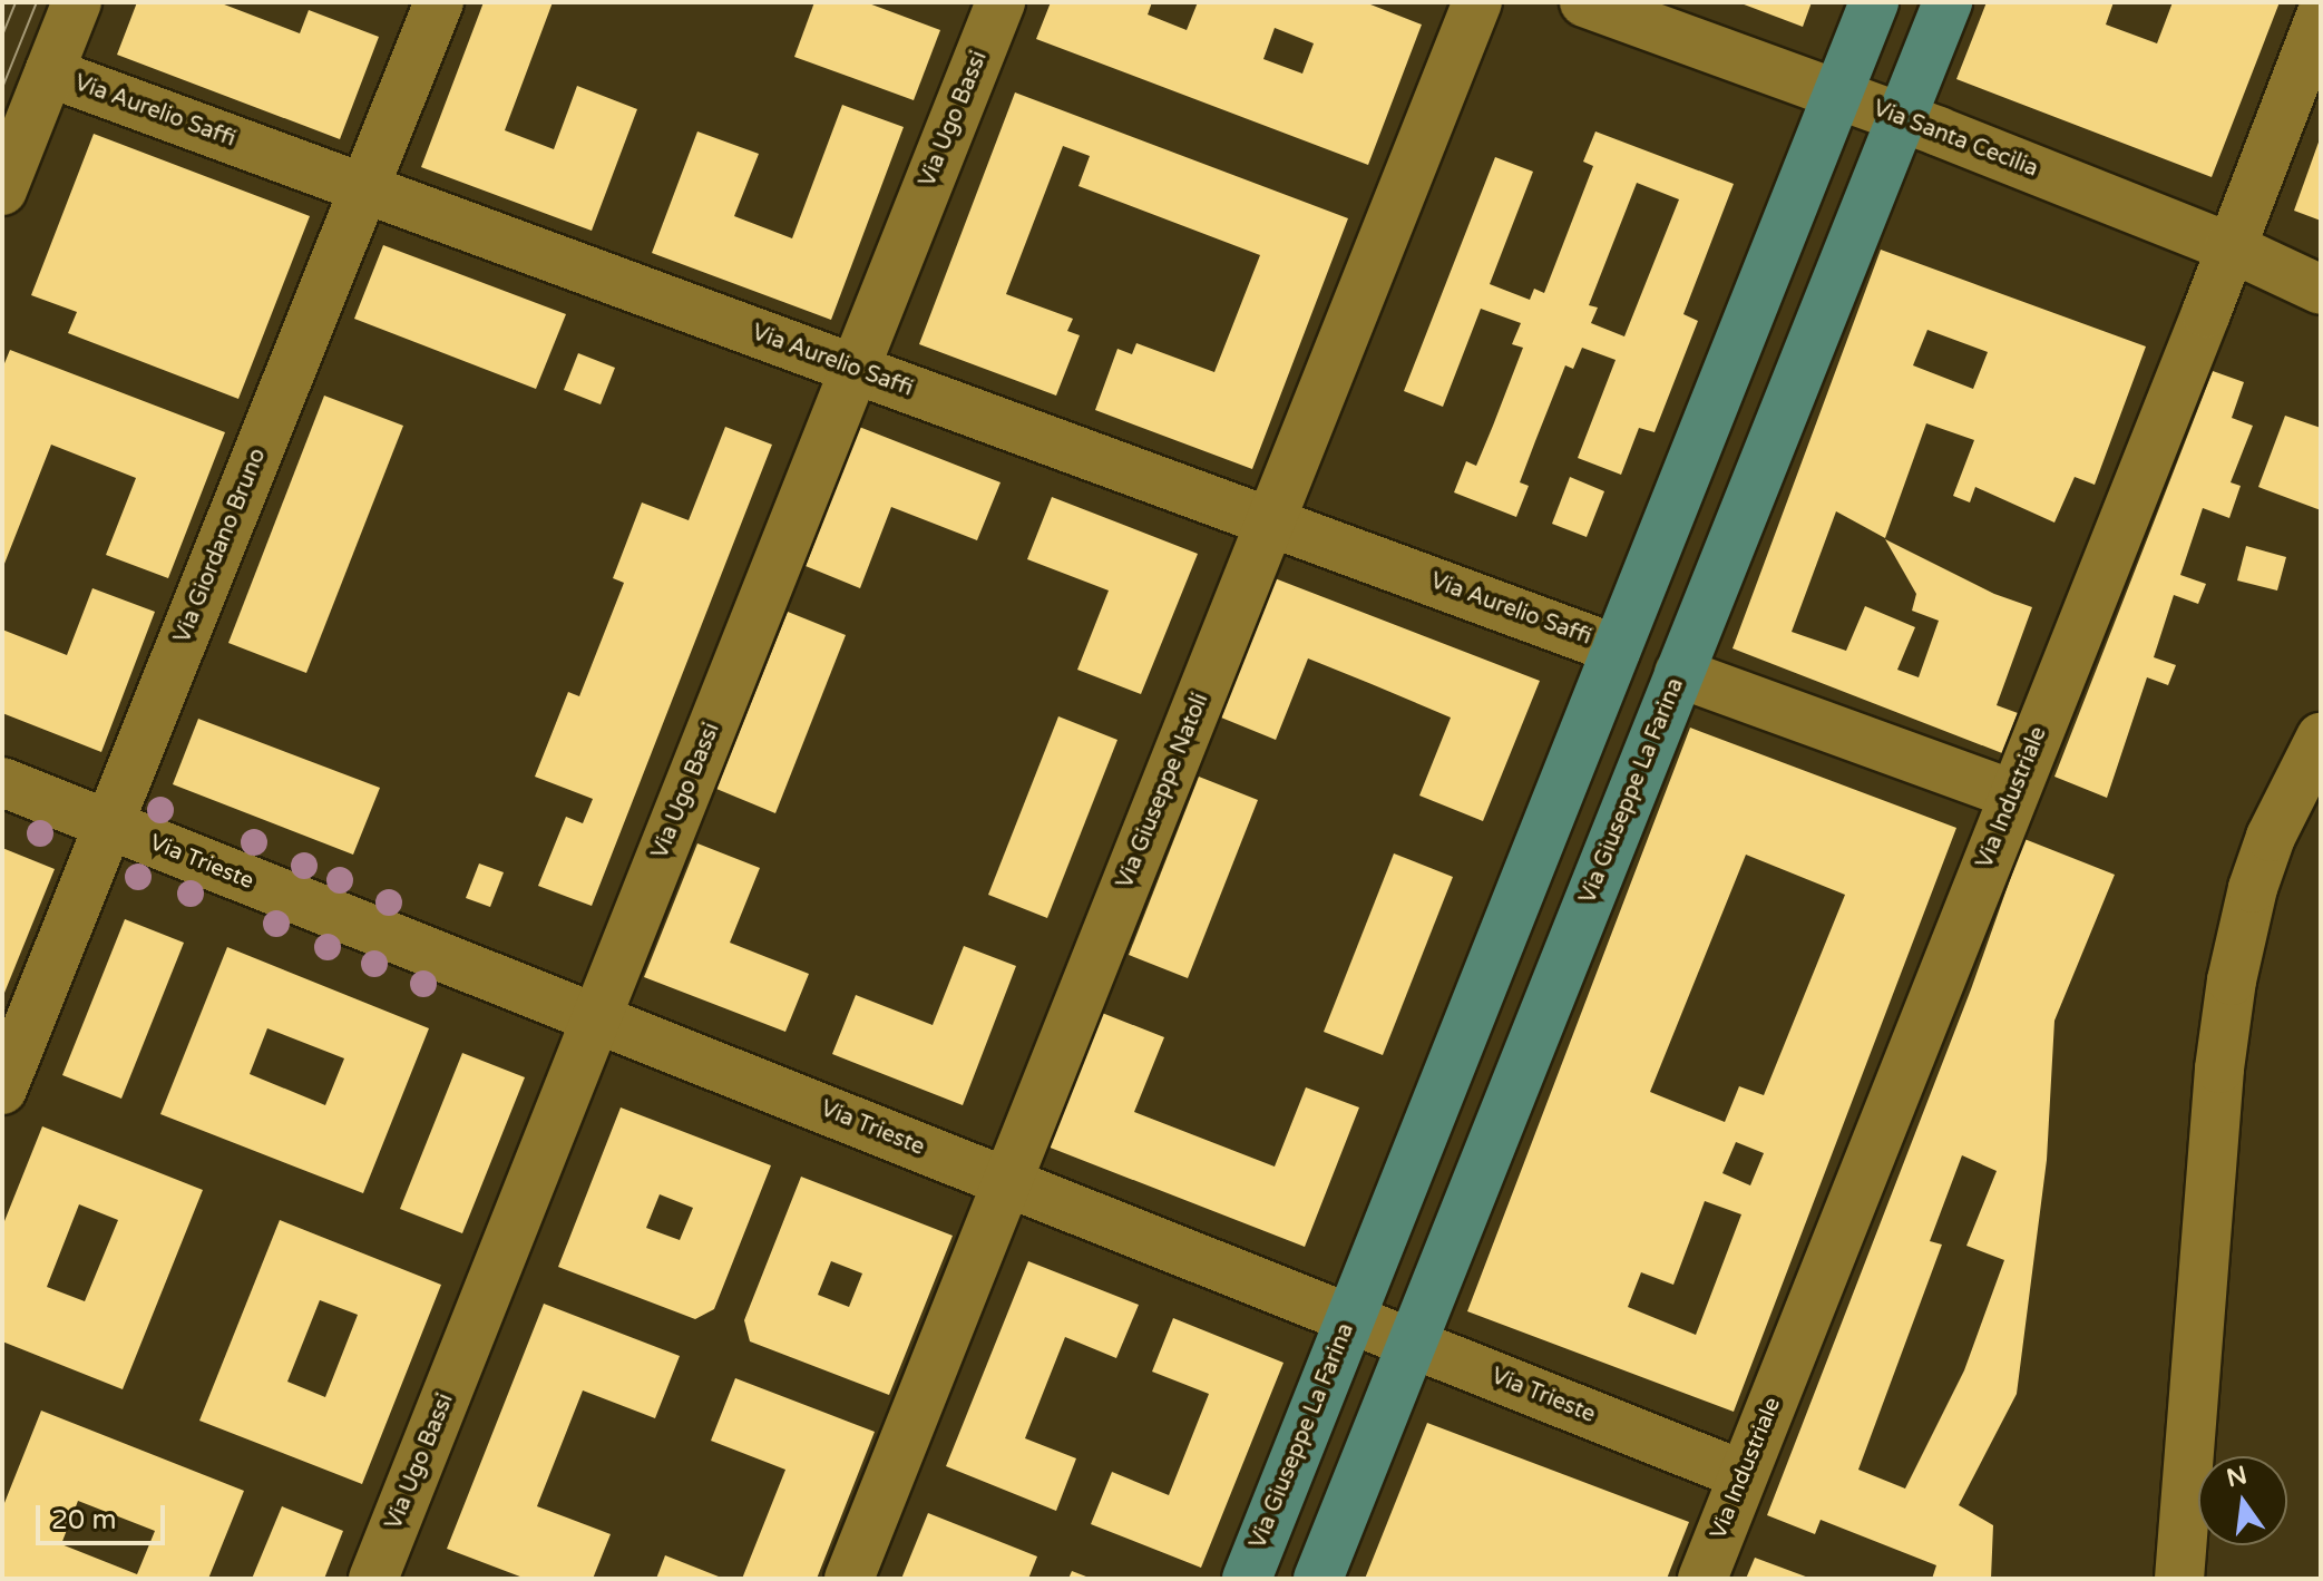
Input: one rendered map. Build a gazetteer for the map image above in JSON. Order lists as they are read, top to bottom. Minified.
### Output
{"streets":{"main road":["Via Giuseppe La Farina"],"street":["Via Aurelio Saffi","Via Ugo Bassi","Via Santa Cecilia","Via Giordano Bruno","Via Giuseppe Natoli","Via Industriale","Via Trieste"]},"crossings":[["Via Aurelio Saffi","Via Ugo Bassi"],["Via Aurelio Saffi","Via Giordano Bruno"],["Via Aurelio Saffi","Via Giuseppe Natoli"],["Via Aurelio Saffi","Via Giuseppe La Farina"],["Via Ugo Bassi","Via Trieste"],["Via Santa Cecilia","Via Giuseppe La Farina"],["Via Santa Cecilia","Via Industriale"],["Via Giordano Bruno","Via Trieste"],["Via Giuseppe Natoli","Via Trieste"],["Via Giuseppe La Farina","Via Trieste"],["Via Industriale","Via Trieste"]],"scale_bar":"20 m","north":"top"}
